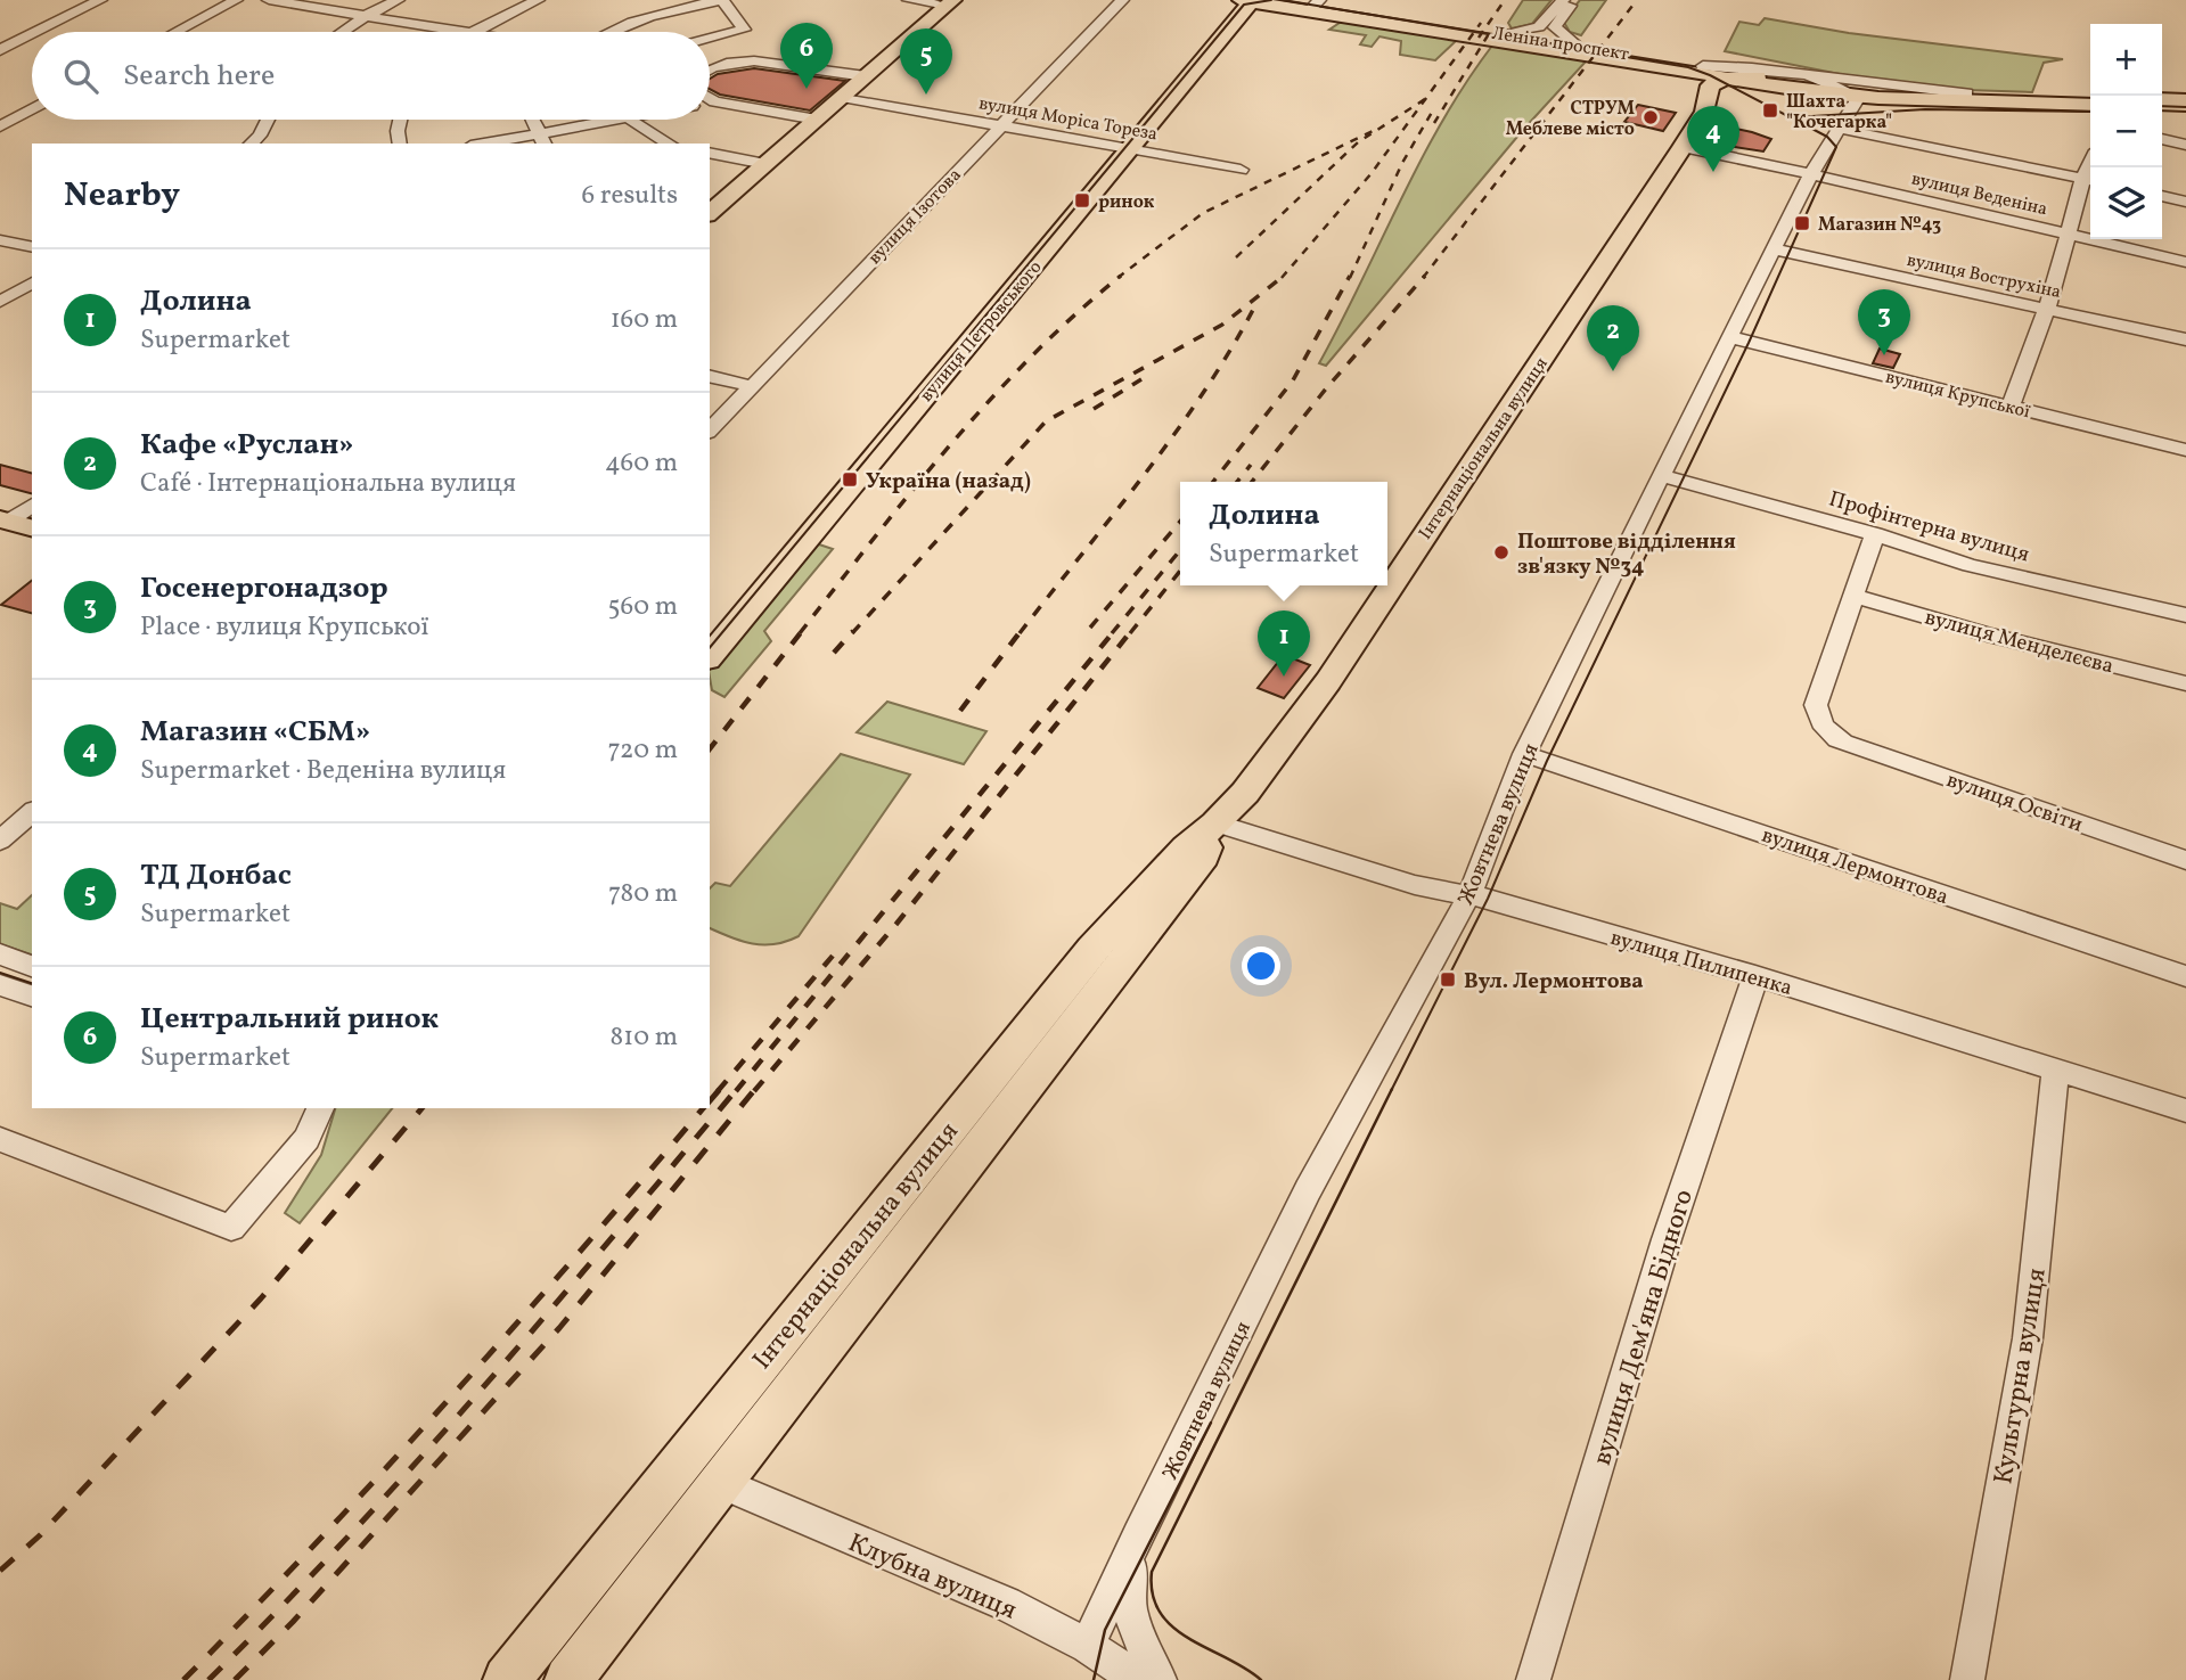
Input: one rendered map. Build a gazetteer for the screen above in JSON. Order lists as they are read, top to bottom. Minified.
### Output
{"streets":{"main road":["Леніна проспект","вулиця Петровського","Інтернаціональна вулиця"],"street":["вулиця Моріса Тореза","вулиця Веденіна","вулиця Ізотова","вулиця Вострухіна","вулиця Крупської","Профінтерна вулиця","вулиця Менделєєва","вулиця Освіти","Жовтнева вулиця","вулиця Лермонтова","вулиця Пилипенка","вулиця Дем'яна Бідного","Культурна вулиця","Клубна вулиця"]},"crossings":[["Леніна проспект","вулиця Петровського"],["Леніна проспект","Інтернаціональна вулиця"],["вулиця Моріса Тореза","вулиця Ізотова"],["вулиця Моріса Тореза","вулиця Петровського"],["вулиця Веденіна","Інтернаціональна вулиця"],["вулиця Веденіна","Жовтнева вулиця"],["вулиця Вострухіна","Жовтнева вулиця"],["вулиця Крупської","Жовтнева вулиця"],["Інтернаціональна вулиця","вулиця Пилипенка"],["Інтернаціональна вулиця","Клубна вулиця"],["Профінтерна вулиця","Жовтнева вулиця"],["вулиця Менделєєва","вулиця Освіти"],["Жовтнева вулиця","вулиця Лермонтова"],["Жовтнева вулиця","вулиця Пилипенка"],["Жовтнева вулиця","Клубна вулиця"],["вулиця Пилипенка","вулиця Дем'яна Бідного"],["вулиця Пилипенка","Культурна вулиця"]],"places":{"transit":["Шахта \"Кочегарка\"","ринок","Магазин №43","Україна (назад)","Вул. Лермонтова"],"other":["СТРУМ Меблеве місто","Поштове відділення зв'язку №34"]},"page":{"pins":["6","5","4","3","2","1"],"map_buttons":["+","−"],"search":"Search here","heading":["Nearby","6 results"],"list":[{"mark":"1","name":"Долина","note":"Supermarket","value":"160 m"},{"mark":"2","name":"Кафе «Руслан»","note":"Café · Інтернаціональна вулиця","value":"460 m"},{"mark":"3","name":"Госенергонадзор","note":"Place · вулиця Крупської","value":"560 m"},{"mark":"4","name":"Магазин «СБМ»","note":"Supermarket · Веденіна вулиця","value":"720 m"},{"mark":"5","name":"ТД Донбас","note":"Supermarket","value":"780 m"},{"mark":"6","name":"Центральний ринок","note":"Supermarket","value":"810 m"}],"popup":["Долина","Supermarket"]}}
